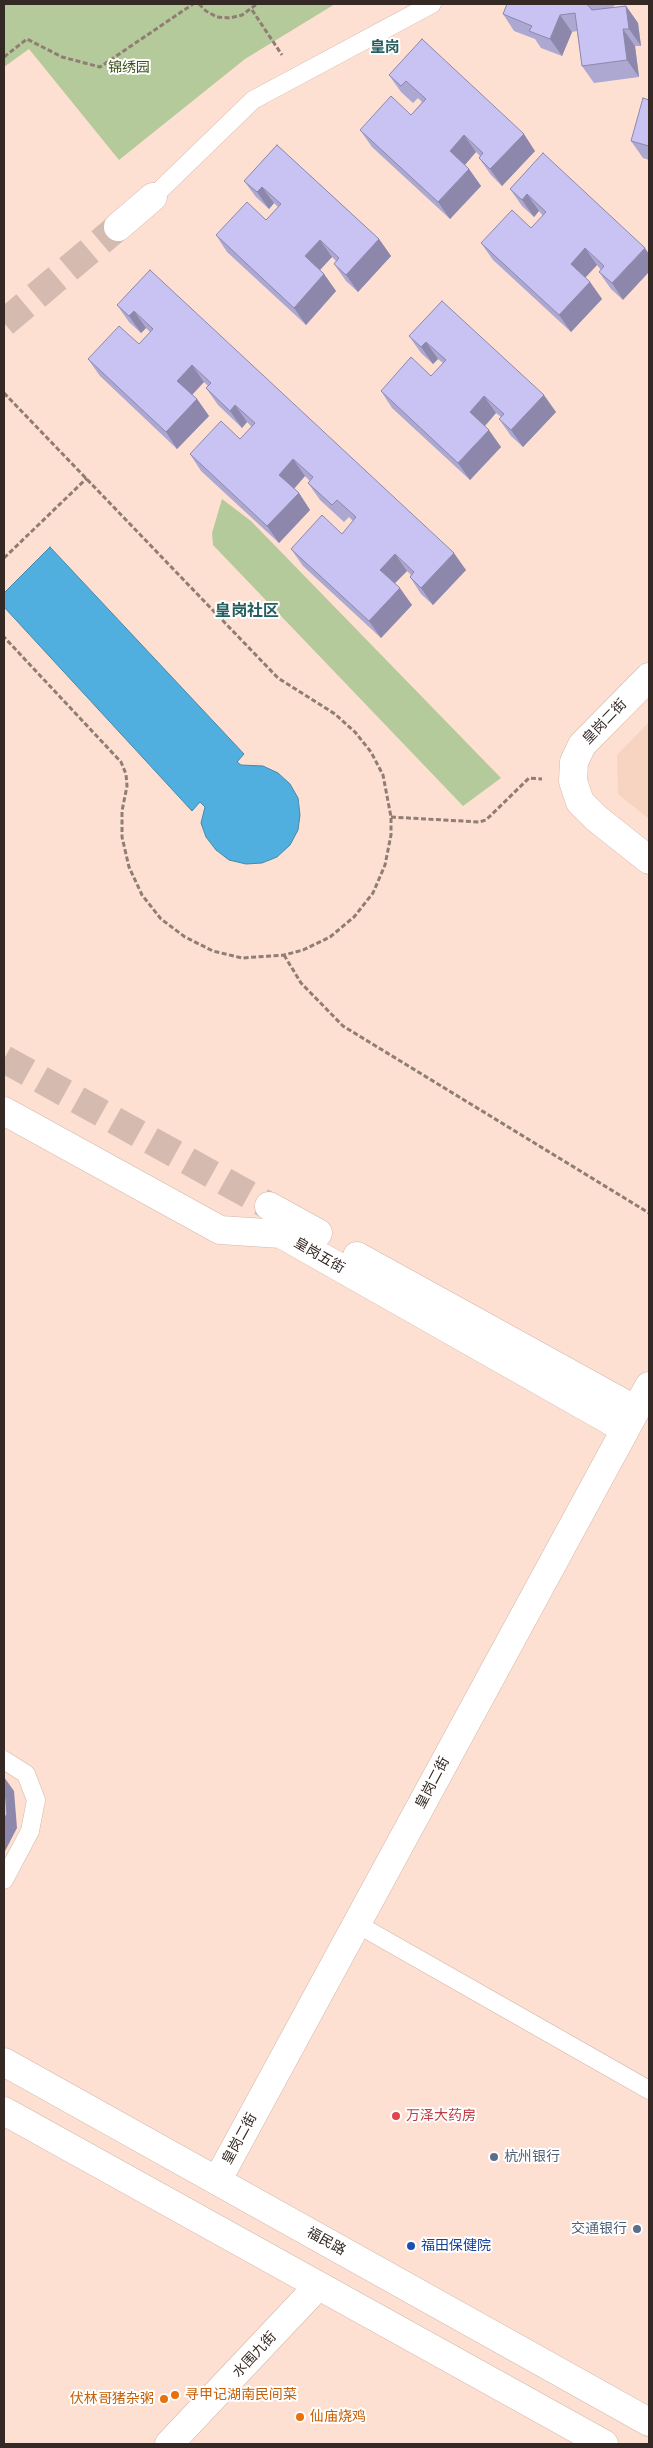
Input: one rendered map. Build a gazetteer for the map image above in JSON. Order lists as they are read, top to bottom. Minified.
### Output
{"streets":{"street":["皇岗二街","皇岗五街","福民路","水围九街"]},"crossings":[["皇岗二街","皇岗五街"],["皇岗二街","福民路"]],"districts":["皇岗","皇岗社区"],"parks":["锦绣园"],"places":["万泽大药房","杭州银行","交通银行","福田保健院","寻甲记湖南民间菜","伏林哥猪杂粥","仙庙烧鸡"]}
